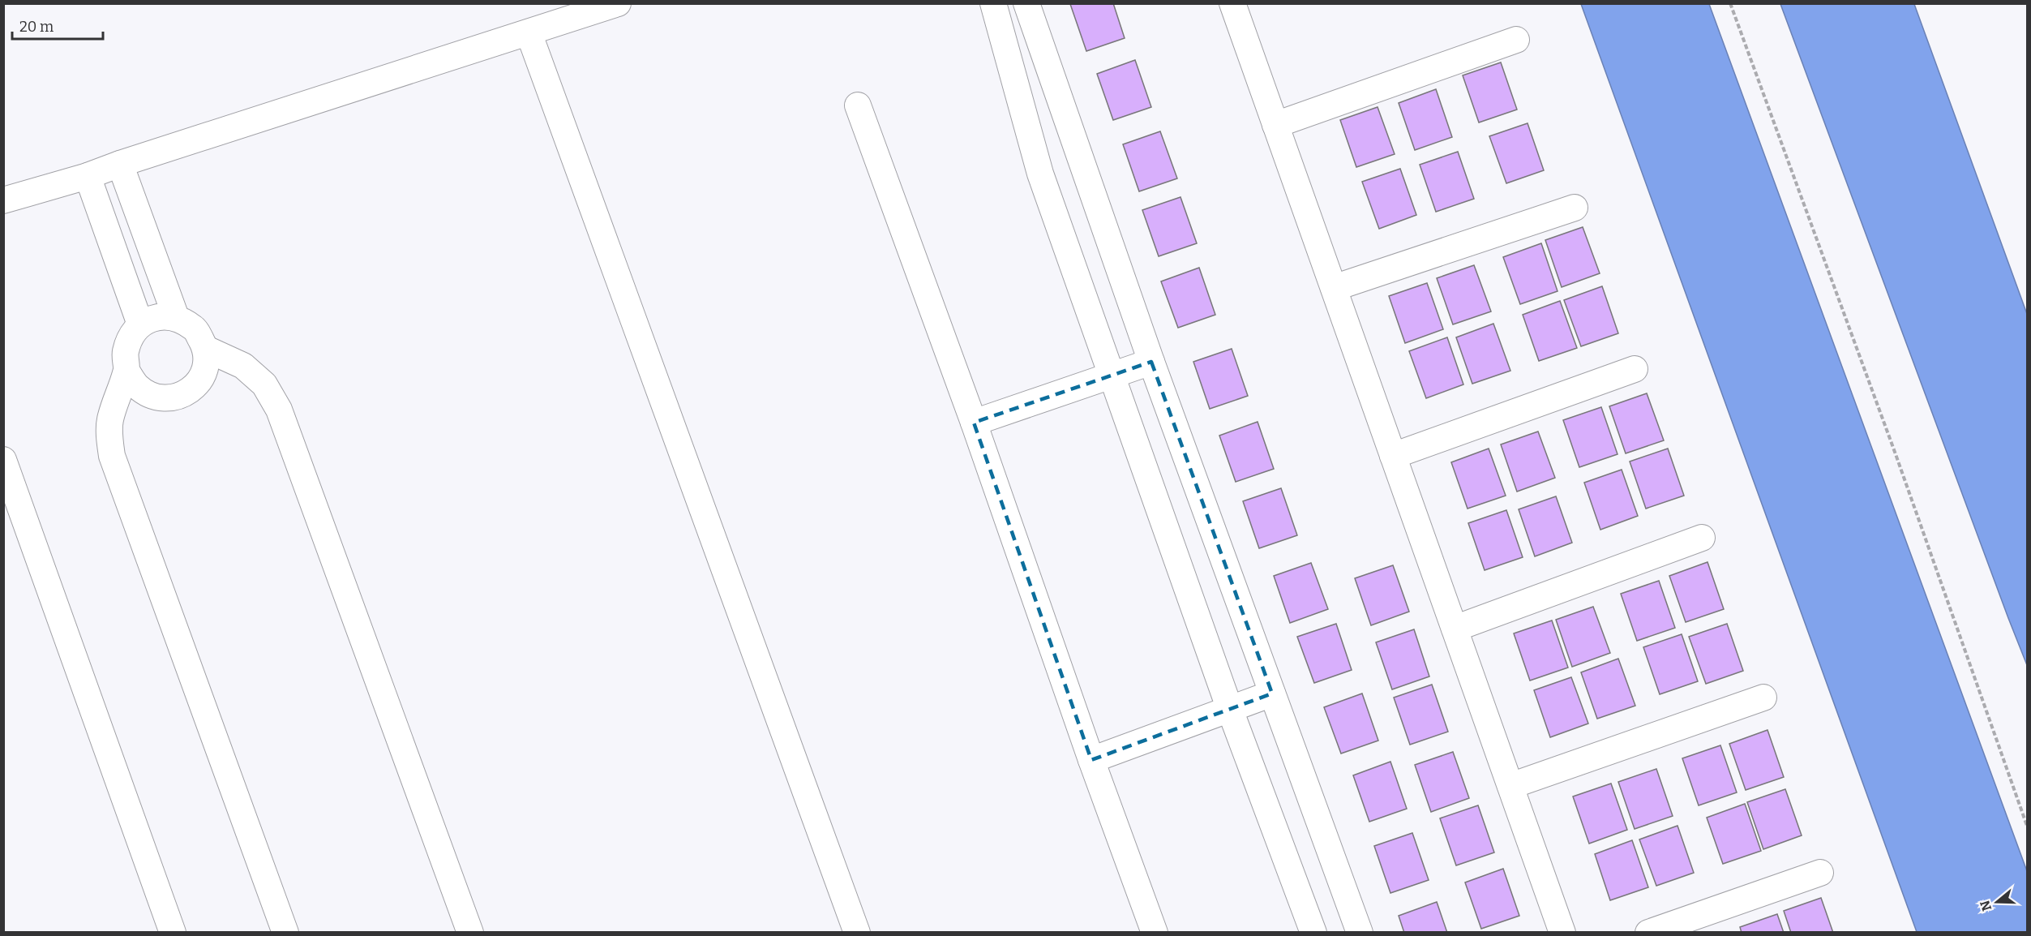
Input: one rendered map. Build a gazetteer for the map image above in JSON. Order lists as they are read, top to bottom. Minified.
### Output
{"scale_bar":"20 m","north":"left"}
